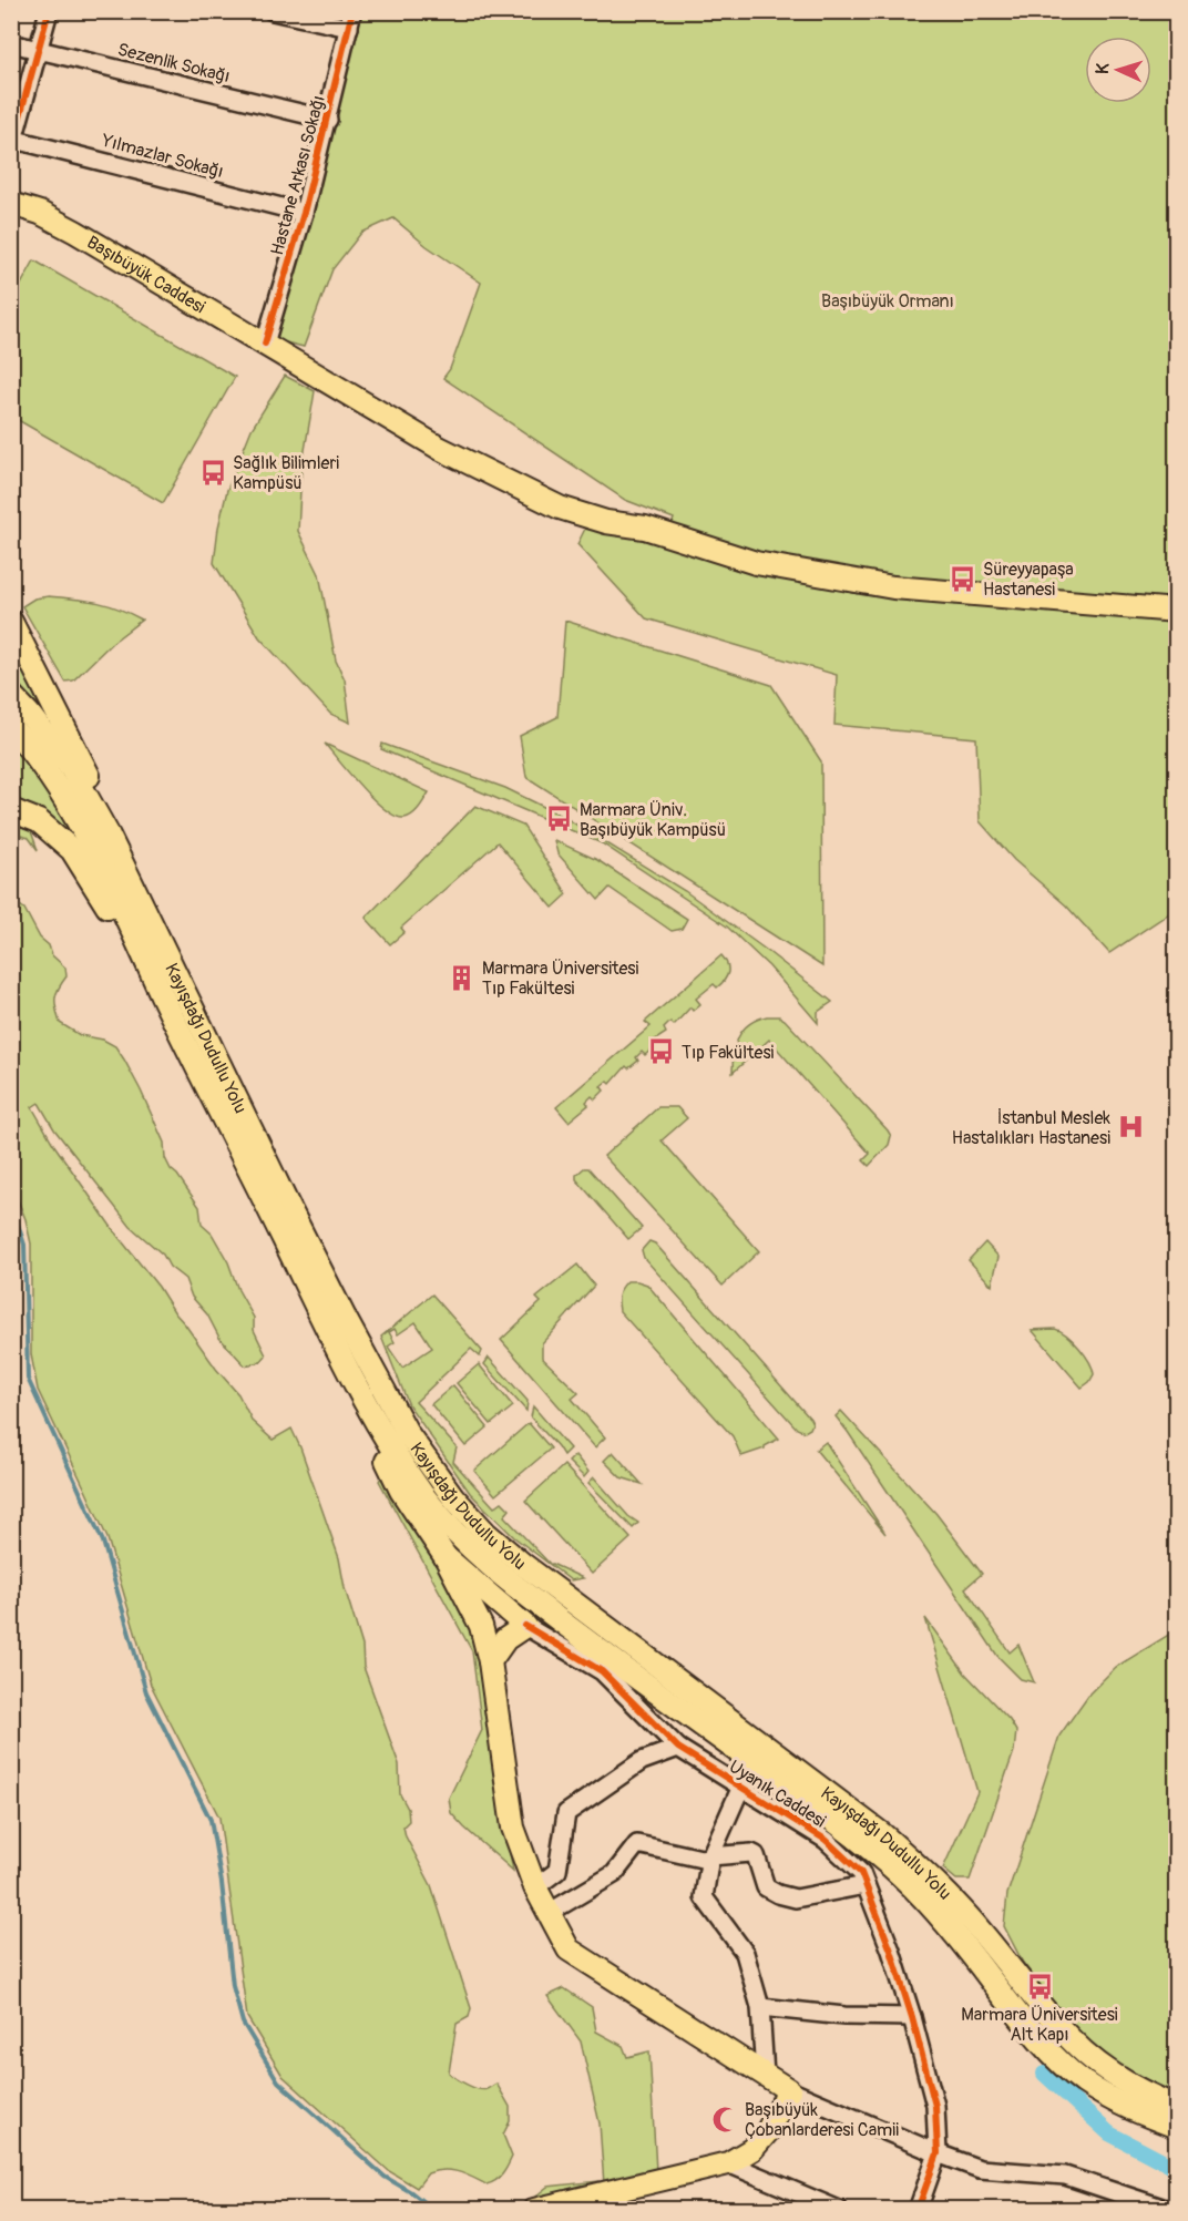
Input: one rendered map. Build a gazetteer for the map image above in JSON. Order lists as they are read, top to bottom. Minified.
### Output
{"streets":{"main road":["Başıbüyük Caddesi","Kayışdağı Dudullu Yolu"],"street":["Sezenlik Sokağı","Yılmazlar Sokağı","Hastane Arkası Sokağı","Uyanık Caddesi"]},"crossings":[["Sezenlik Sokağı","Hastane Arkası Sokağı"],["Yılmazlar Sokağı","Hastane Arkası Sokağı"],["Hastane Arkası Sokağı","Başıbüyük Caddesi"]],"parks":["Başıbüyük Ormanı"],"places":{"bus stop":["Sağlık Bilimleri Kampüsü","Süreyyapaşa Hastanesi","Marmara Üniv. Başıbüyük Kampüsü","Tıp Fakültesi","Marmara Üniversitesi Alt Kapı"],"building":["Marmara Üniversitesi Tıp Fakültesi"],"hospital":["İstanbul Meslek Hastalıkları Hastanesi"],"mosque":["Başıbüyük Çobanlarderesi Camii"]},"north":"left"}
